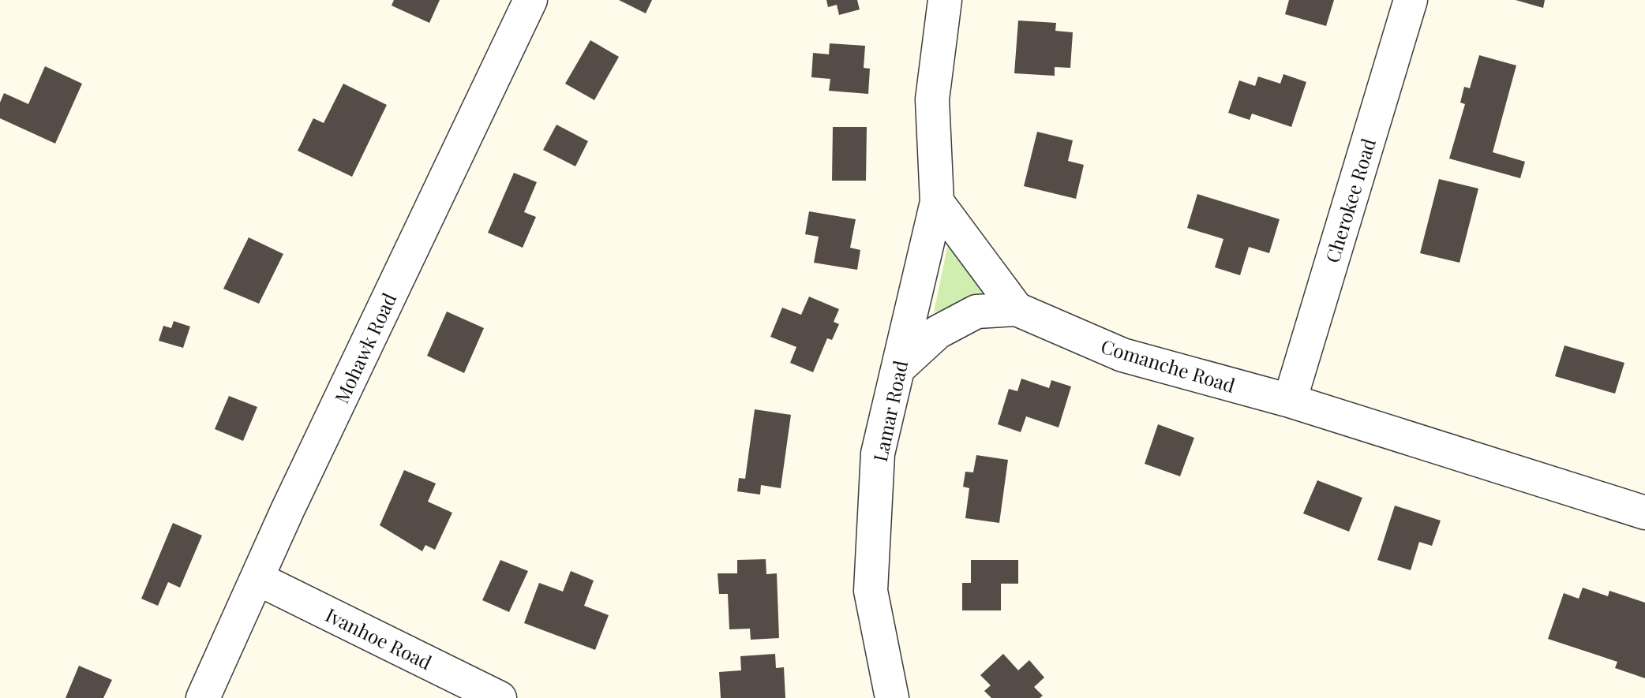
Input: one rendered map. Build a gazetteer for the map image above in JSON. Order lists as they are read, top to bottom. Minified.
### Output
{"streets":{"street":["Cherokee Road","Mohawk Road","Comanche Road","Lamar Road","Ivanhoe Road"]},"crossings":[["Cherokee Road","Comanche Road"],["Mohawk Road","Ivanhoe Road"],["Comanche Road","Lamar Road"]]}
